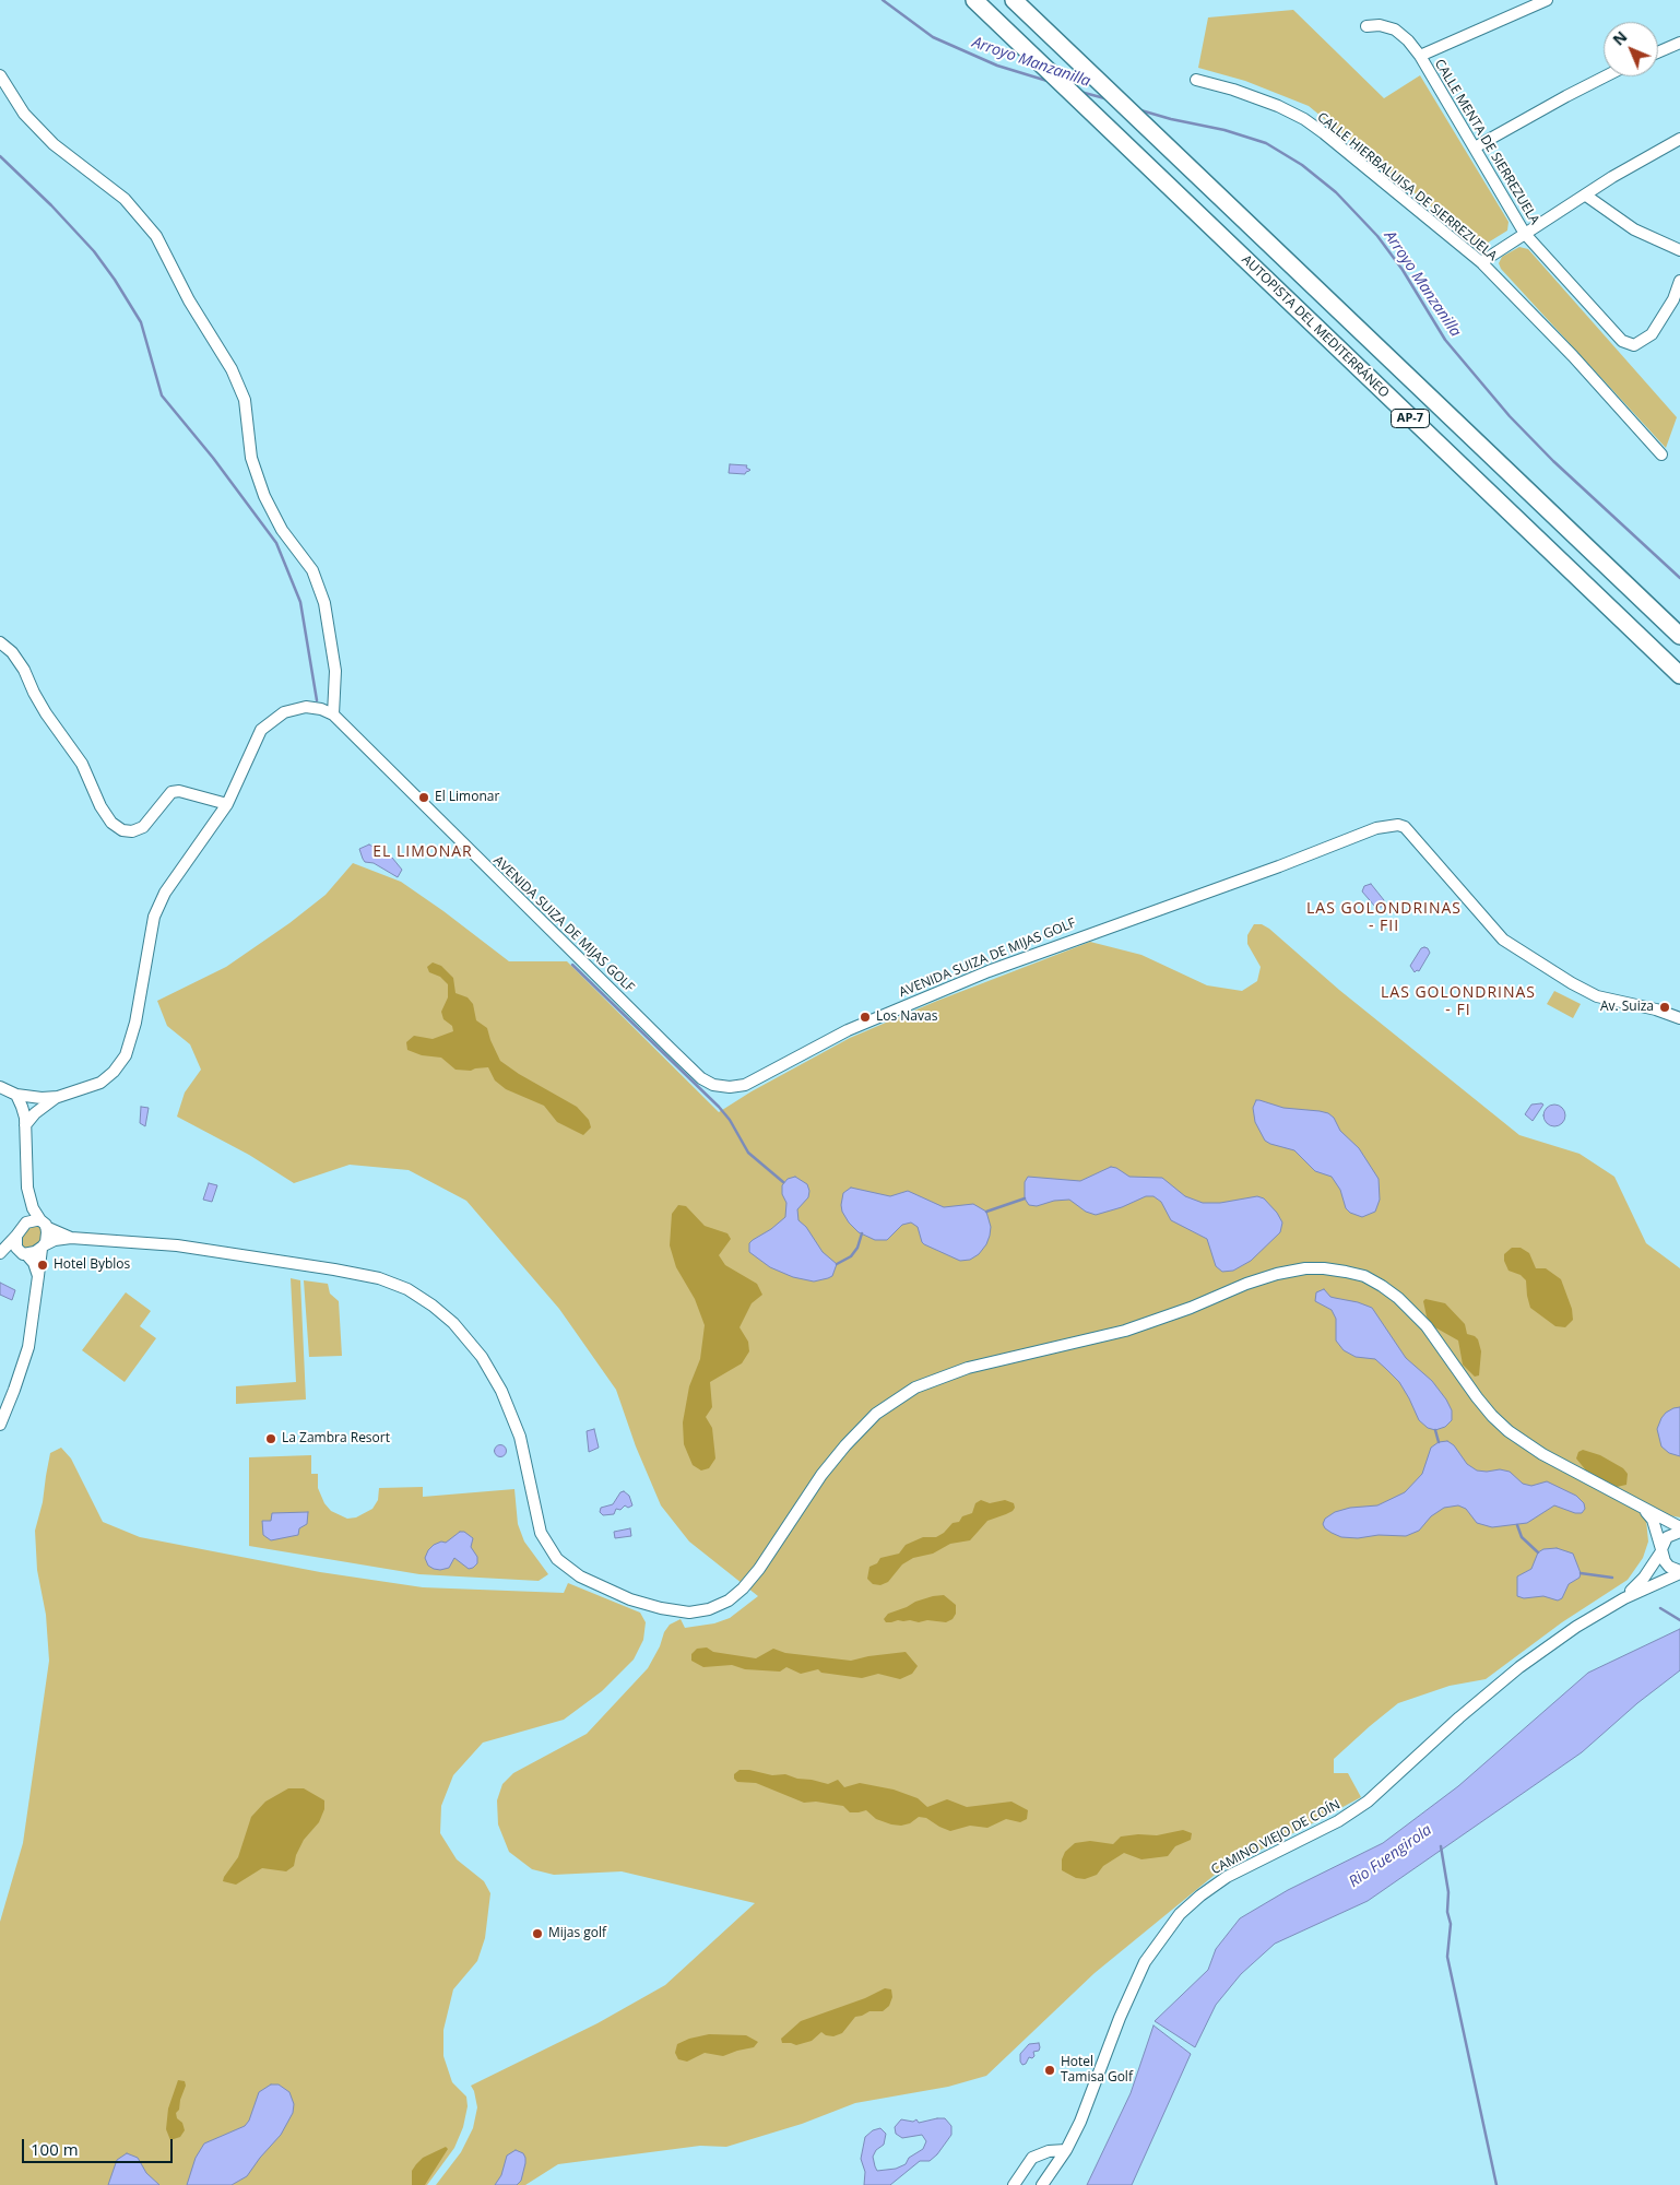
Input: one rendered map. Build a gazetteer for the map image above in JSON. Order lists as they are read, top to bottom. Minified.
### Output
{"streets":{"highway":["AUTOPISTA DEL MEDITERRÁNEO","AP-7"],"street":["CALLE MENTA DE SIERREZUELA","CALLE HIERBALUISA DE SIERREZUELA","AVENIDA SUIZA DE MIJAS GOLF","CAMINO VIEJO DE COÍN"]},"districts":["EL LIMONAR","LAS GOLONDRINAS - FII","LAS GOLONDRINAS - FI"],"water":["Arroyo Manzanilla","Rio Fuengirola"],"places":["El Limonar","Av. Suiza","Los Navas","Hotel Byblos","La Zambra Resort","Mijas golf","Hotel Tamisa Golf"],"scale_bar":"100 m","north":"top left"}
